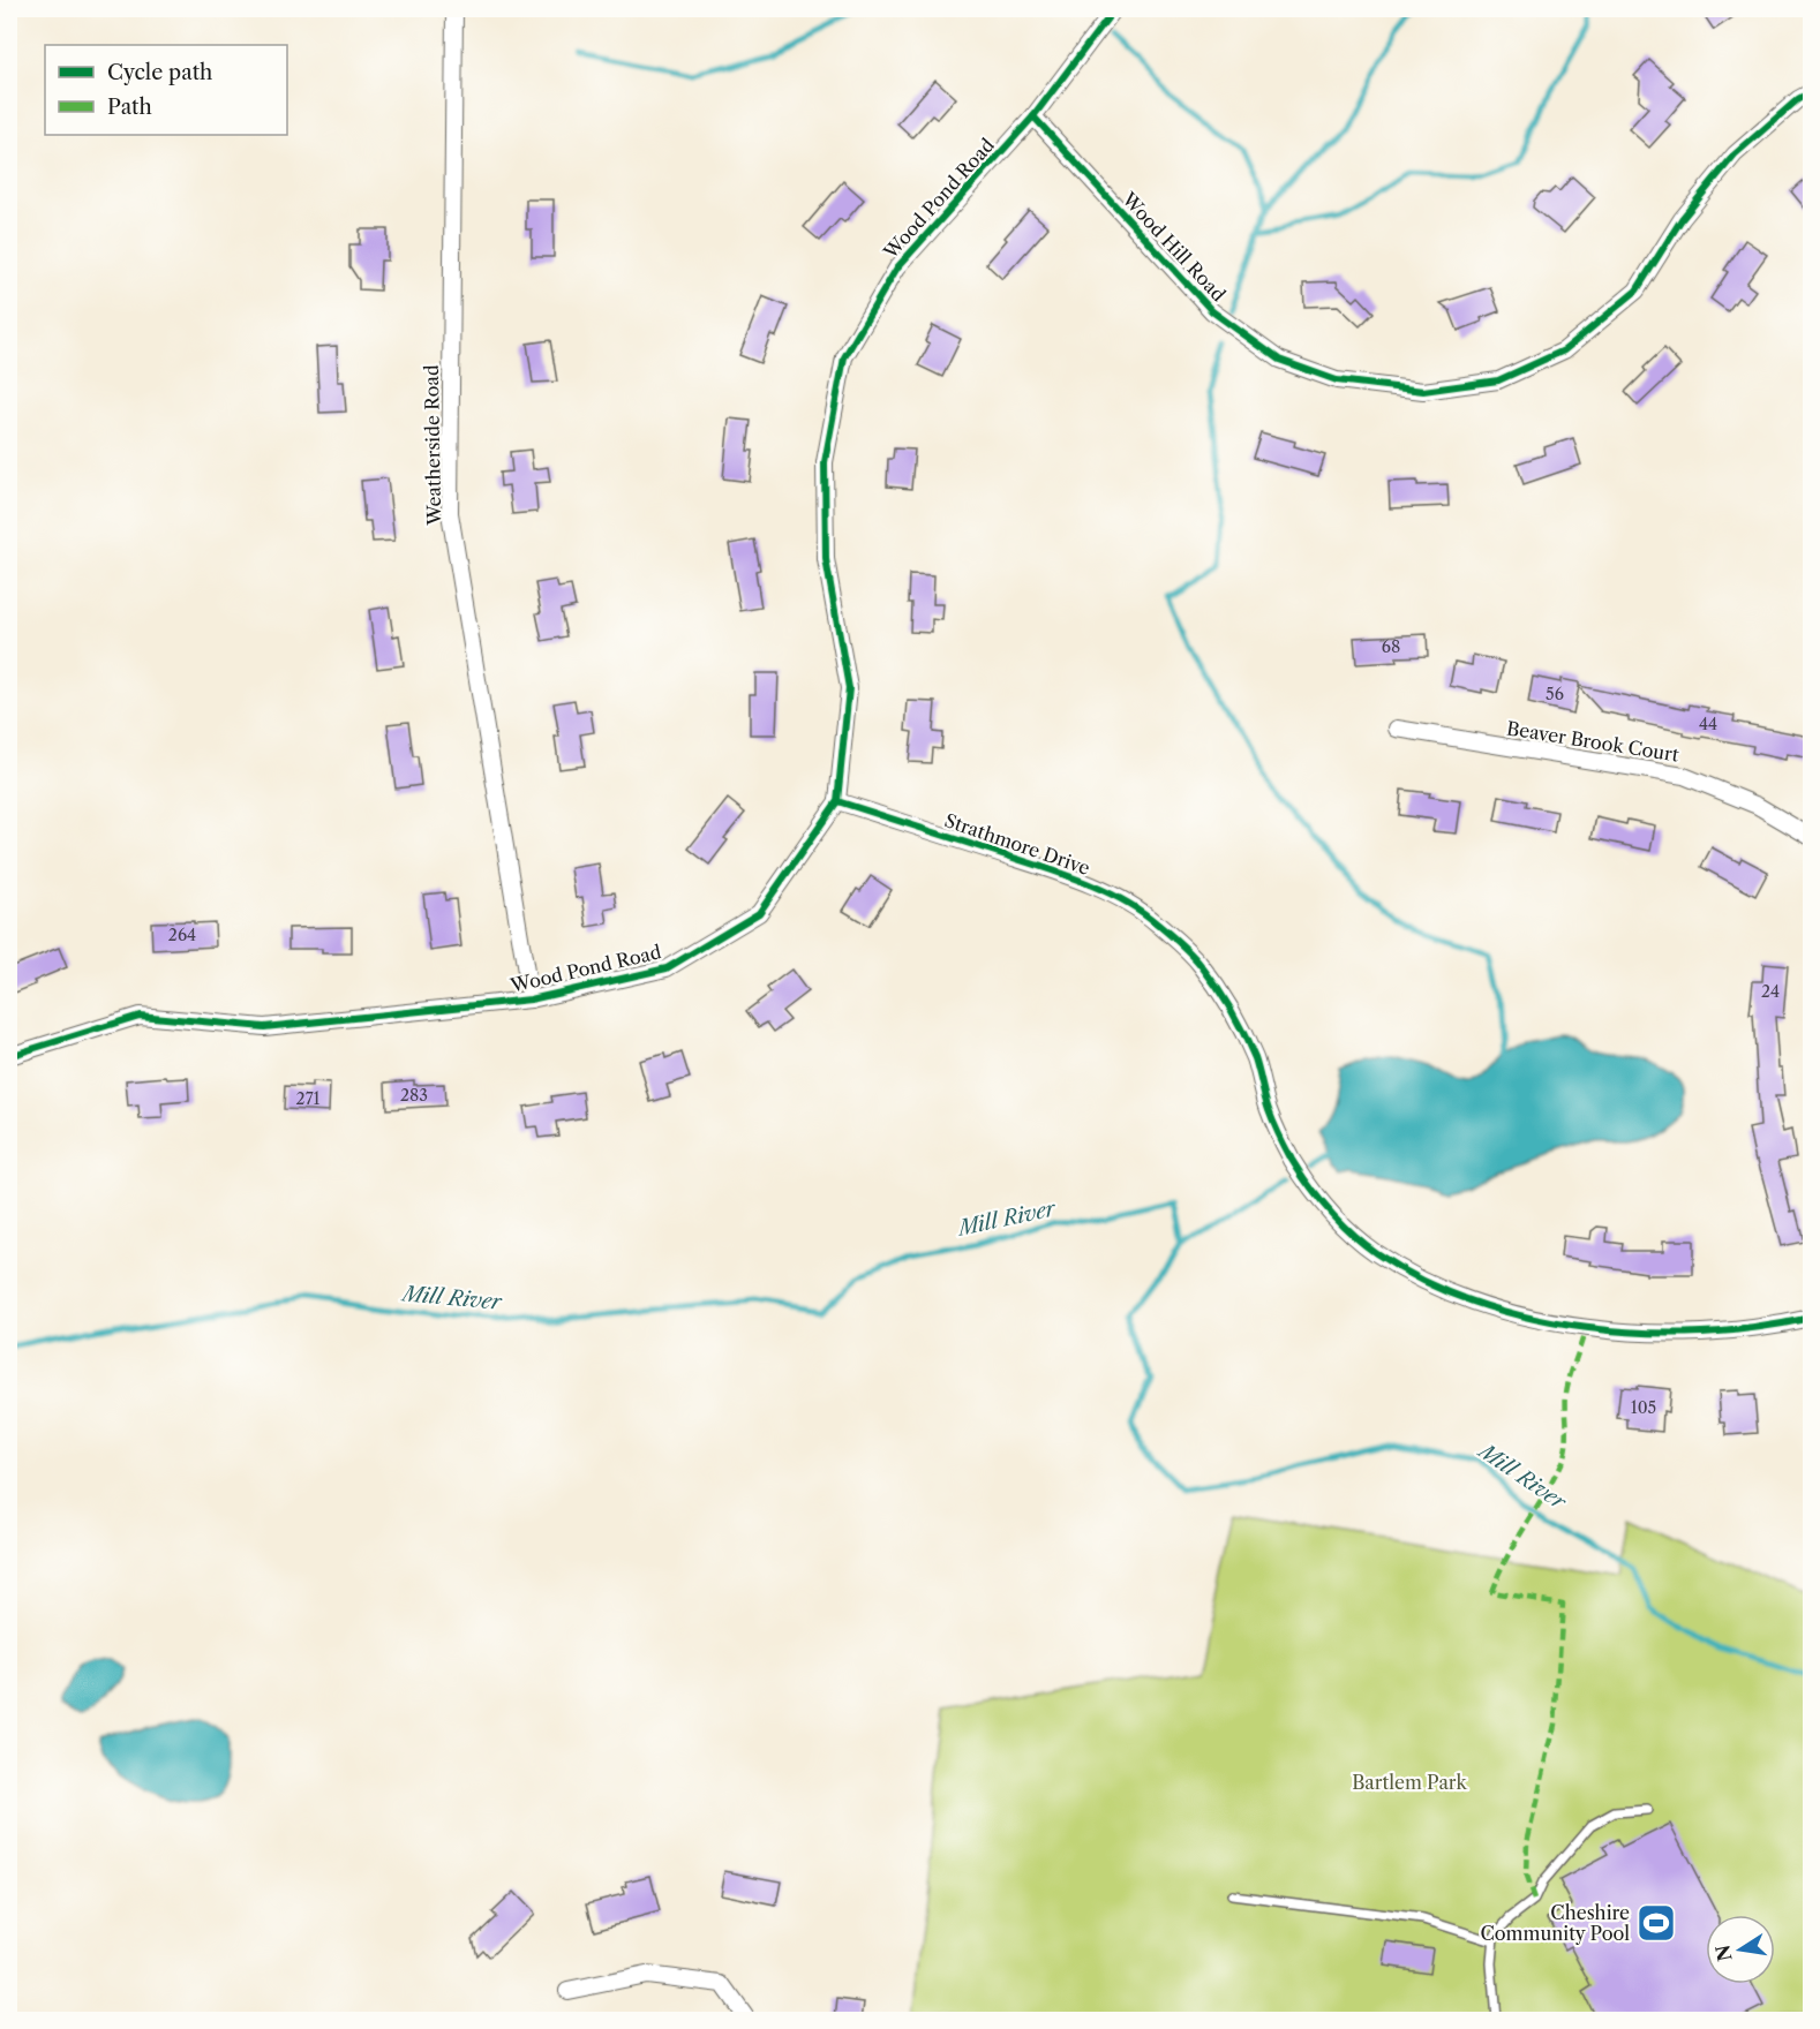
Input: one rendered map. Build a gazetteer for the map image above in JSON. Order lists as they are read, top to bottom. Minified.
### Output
{"streets":{"street":["Wood Pond Road","Wood Hill Road","Weatherside Road","Beaver Brook Court","Strathmore Drive"]},"crossings":[["Wood Pond Road","Wood Hill Road"],["Wood Pond Road","Weatherside Road"],["Wood Pond Road","Strathmore Drive"]],"water":["Mill River"],"parks":["Bartlem Park"],"places":{"sports":["Cheshire Community Pool"]},"house_numbers":["68","56","44","264","24","283","271","105"],"legend":["Cycle path","Path"],"north":"left"}
